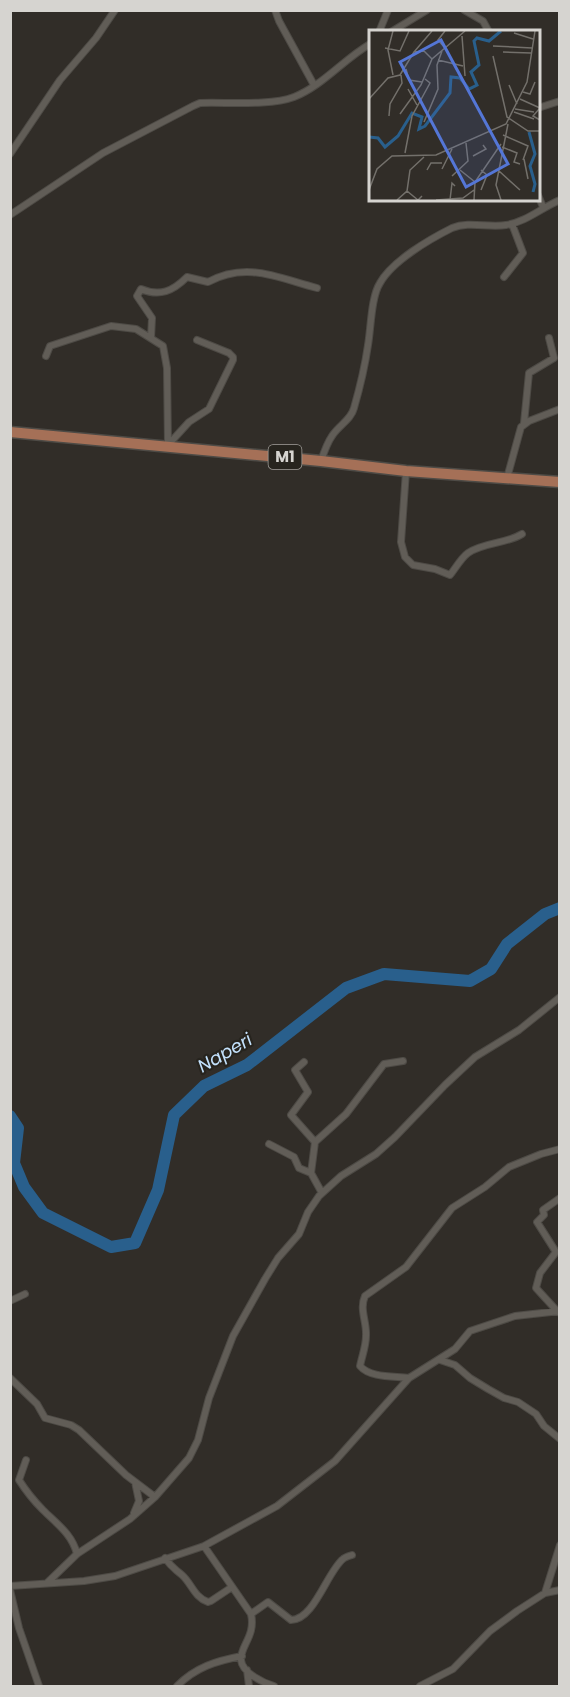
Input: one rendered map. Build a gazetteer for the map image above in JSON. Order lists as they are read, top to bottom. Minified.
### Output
{"streets":{"highway":["M1"]},"water":["Naperi"]}
